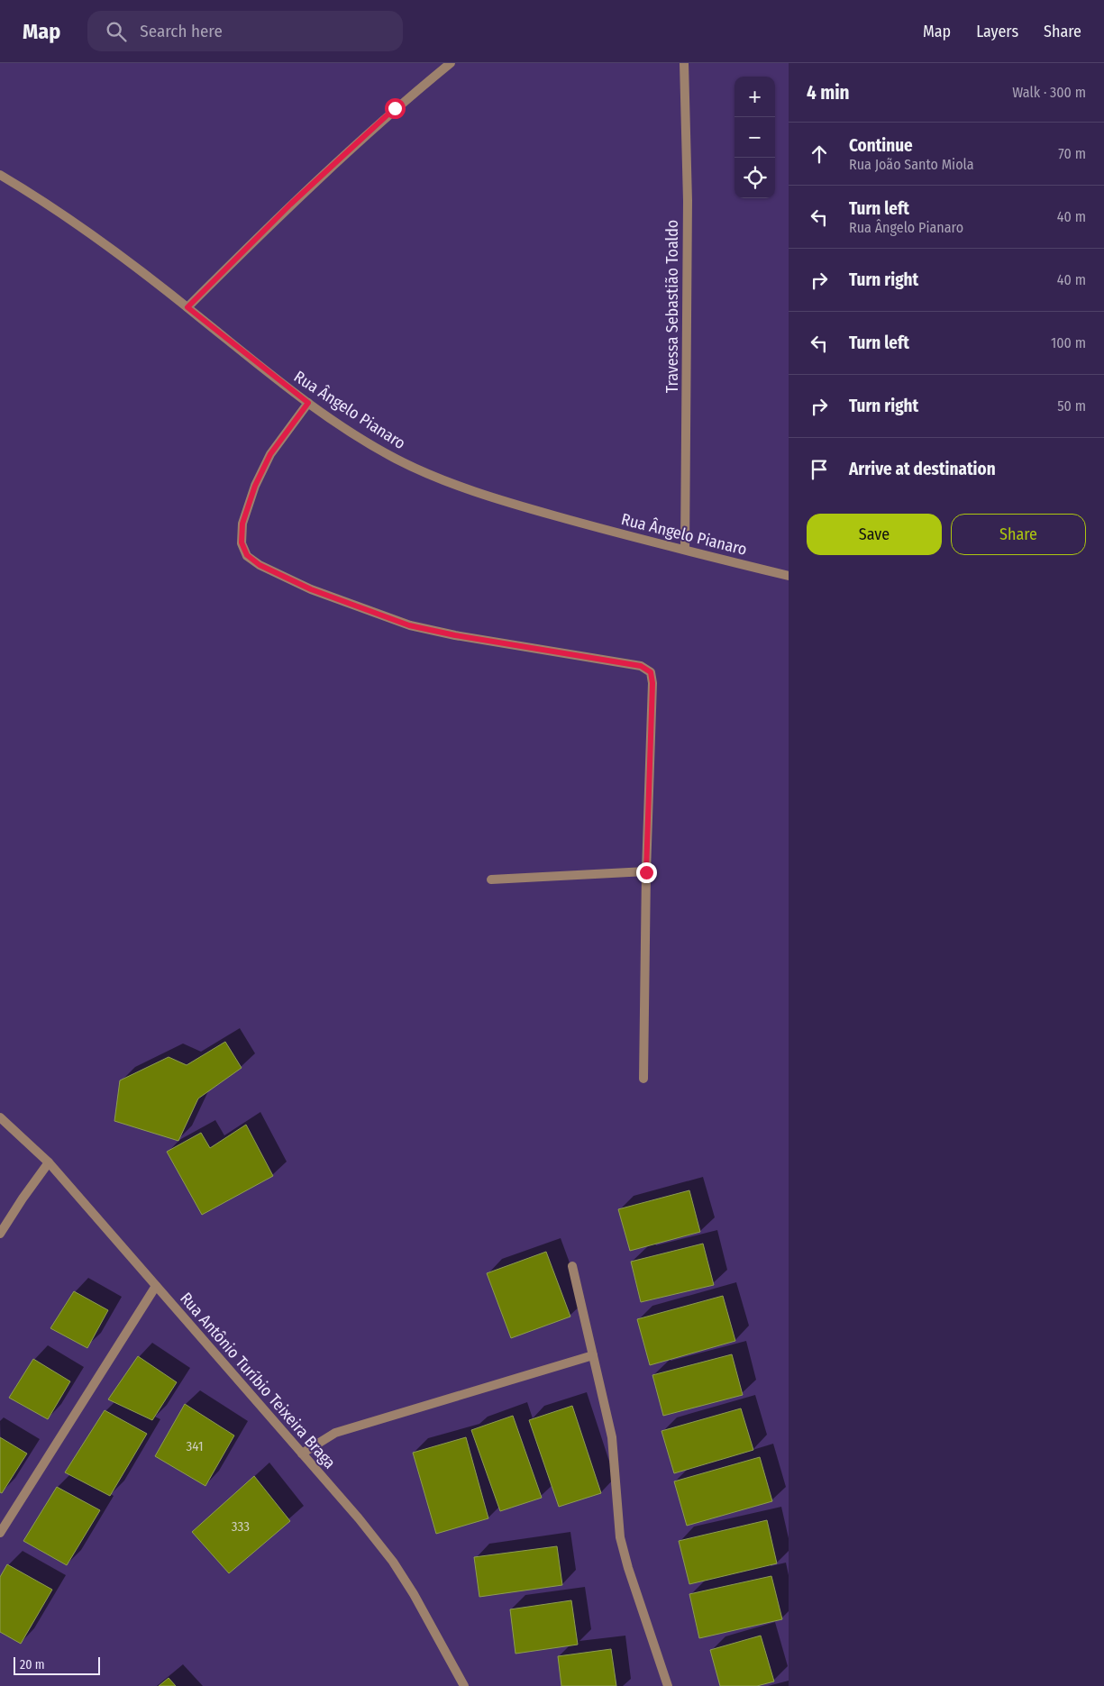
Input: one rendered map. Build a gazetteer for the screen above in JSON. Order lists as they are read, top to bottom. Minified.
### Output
{"streets":{"street":["Travessa Sebastião Toaldo","Rua Ângelo Pianaro","Rua Antônio Turíbio Teixeira Braga"]},"crossings":[["Travessa Sebastião Toaldo","Rua Ângelo Pianaro"]],"house_numbers":["341","333"],"scale_bar":"20 m","page":{"header":"Map","search":"Search here","nav":["Map","Layers","Share"],"heading":["4 min","Walk · 300 m"],"map_buttons":["+","−"],"list":[["Continue","Rua João Santo Miola","70 m"],["Turn left","Rua Ângelo Pianaro","40 m"],["Turn right","40 m"],["Turn left","100 m"],["Turn right","50 m"],"Arrive at destination"],"buttons":["Save","Share"],"scale":"20 m"}}
